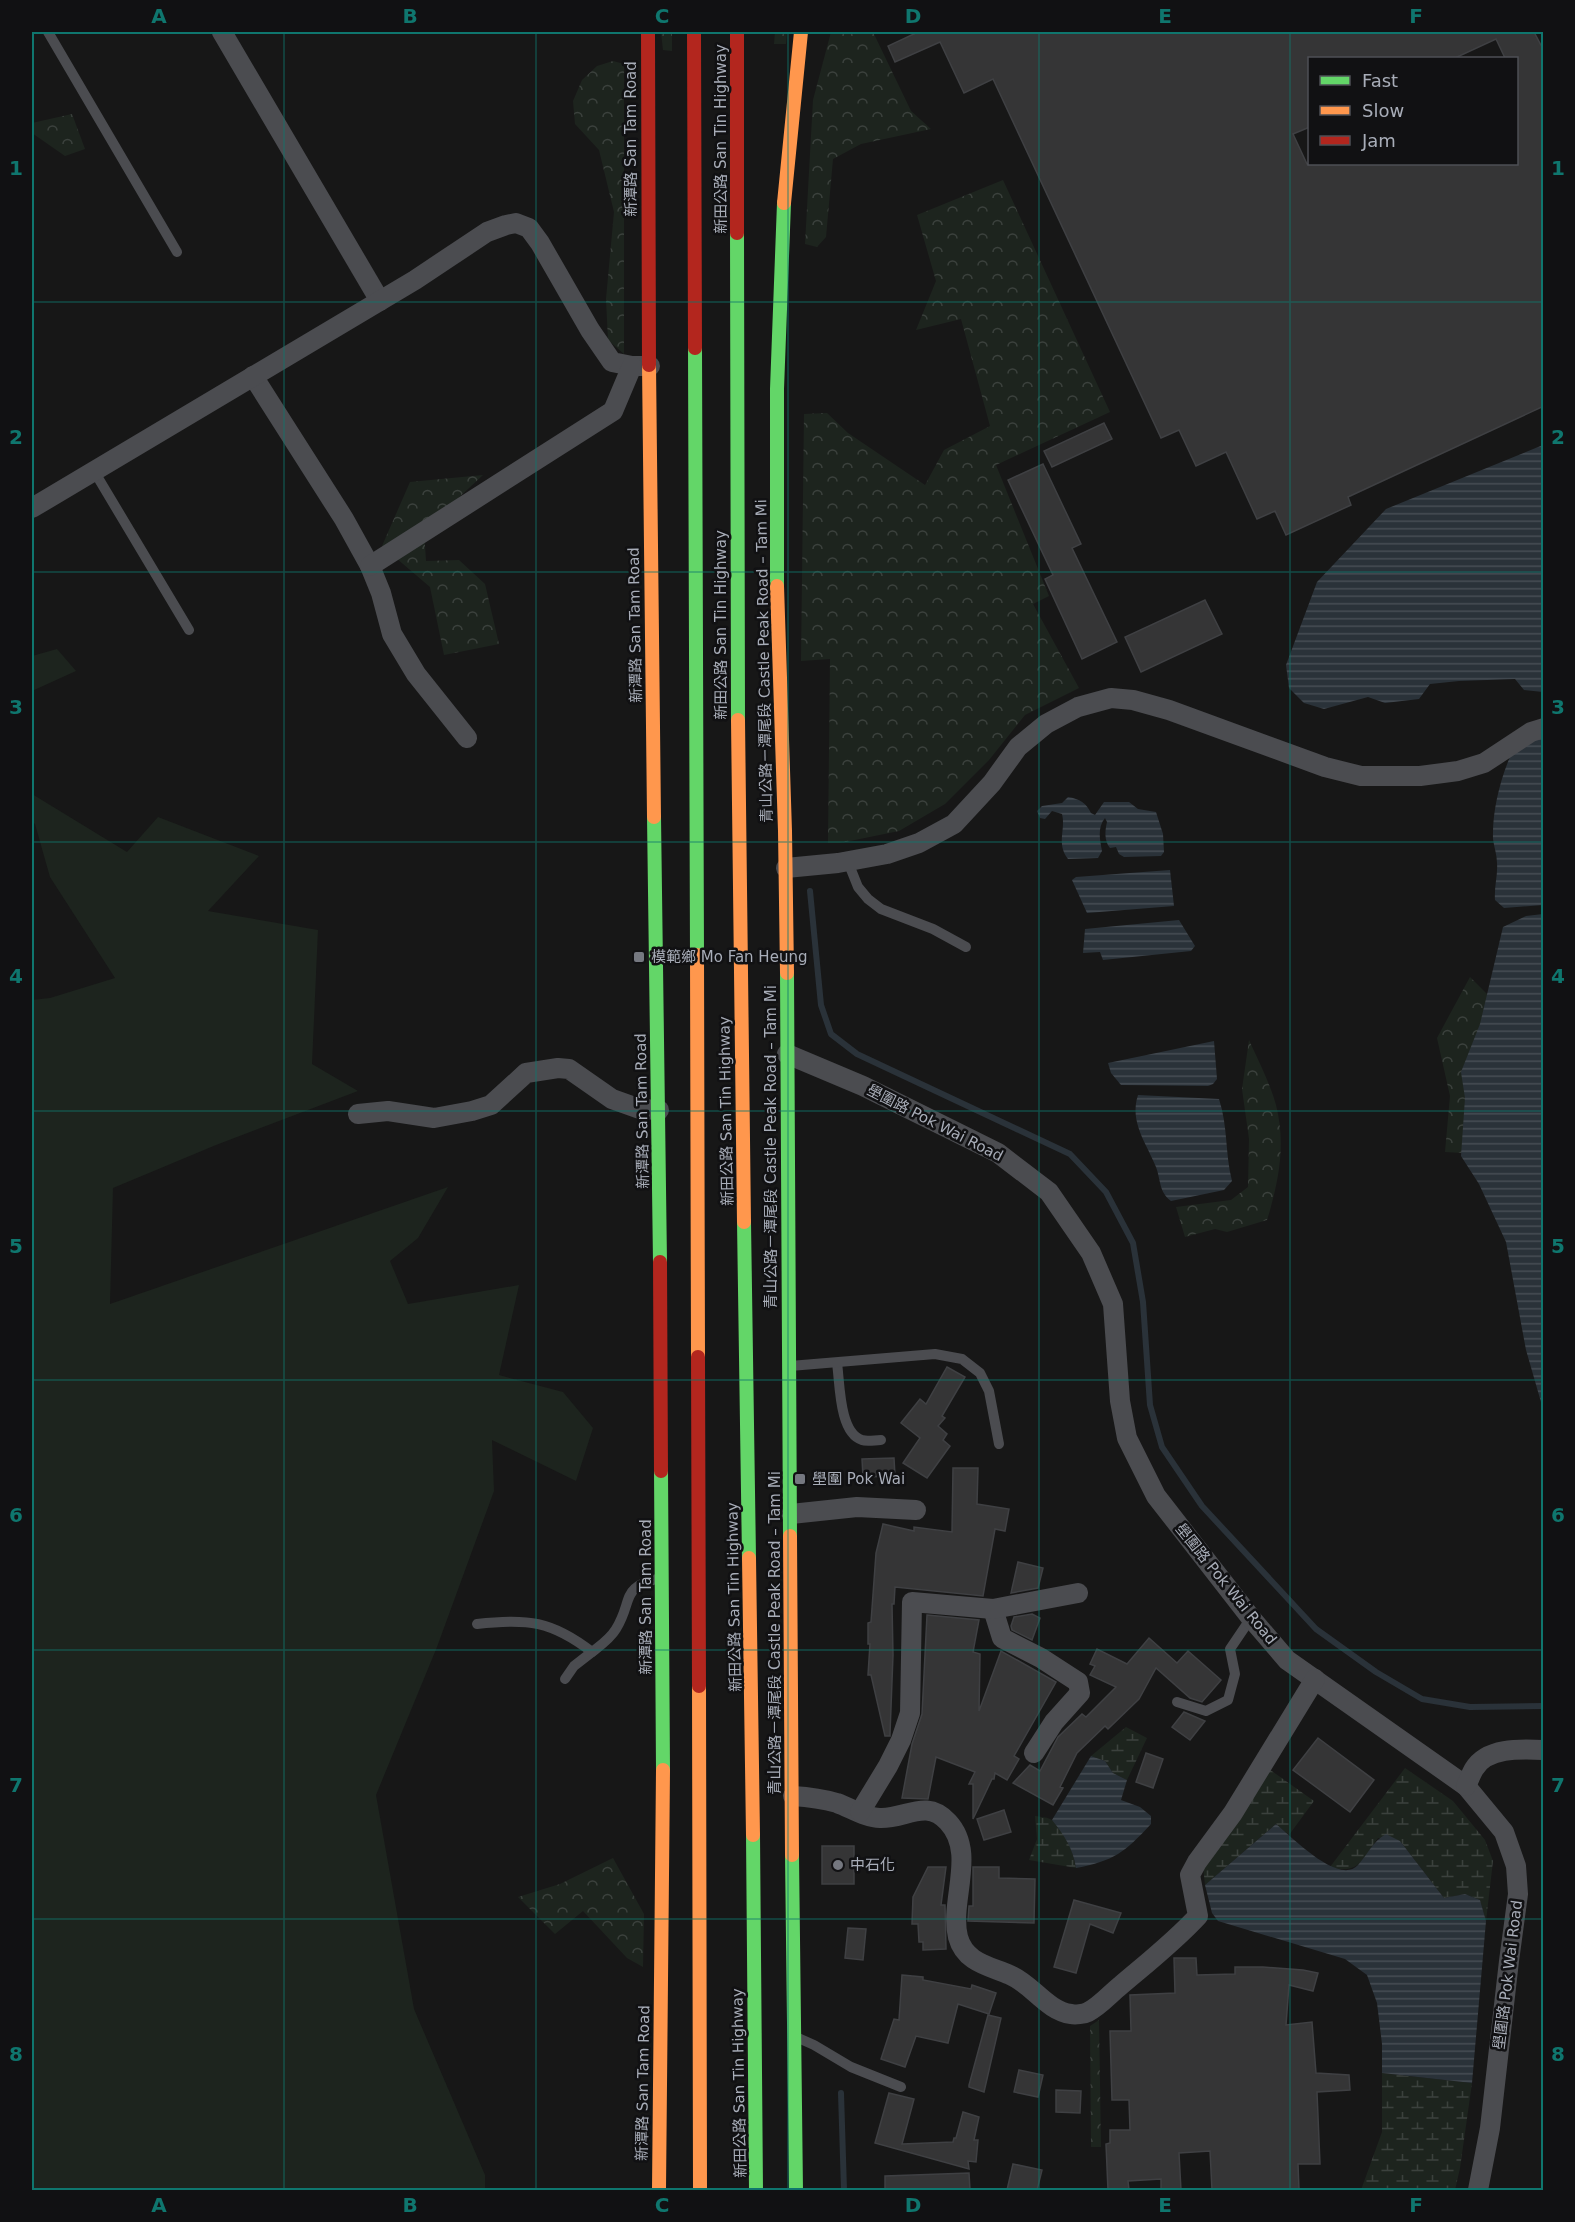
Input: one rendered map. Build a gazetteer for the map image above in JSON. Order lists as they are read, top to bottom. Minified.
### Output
{"streets":{"main road":["新潭路 San Tam Road","新田公路 San Tin Highway","青山公路－潭尾段 Castle Peak Road – Tam Mi"],"street":["壆圍路 Pok Wai Road"]},"crossings":[["青山公路－潭尾段 Castle Peak Road – Tam Mi","壆圍路 Pok Wai Road"]],"places":{"transit":["模範鄉 Mo Fan Heung","壆圍 Pok Wai"],"other":["中石化"]},"legend":["Fast","Slow","Jam"],"grid":{"columns":["A","B","C","D","E","F"],"rows":["1","2","3","4","5","6","7","8"]}}
